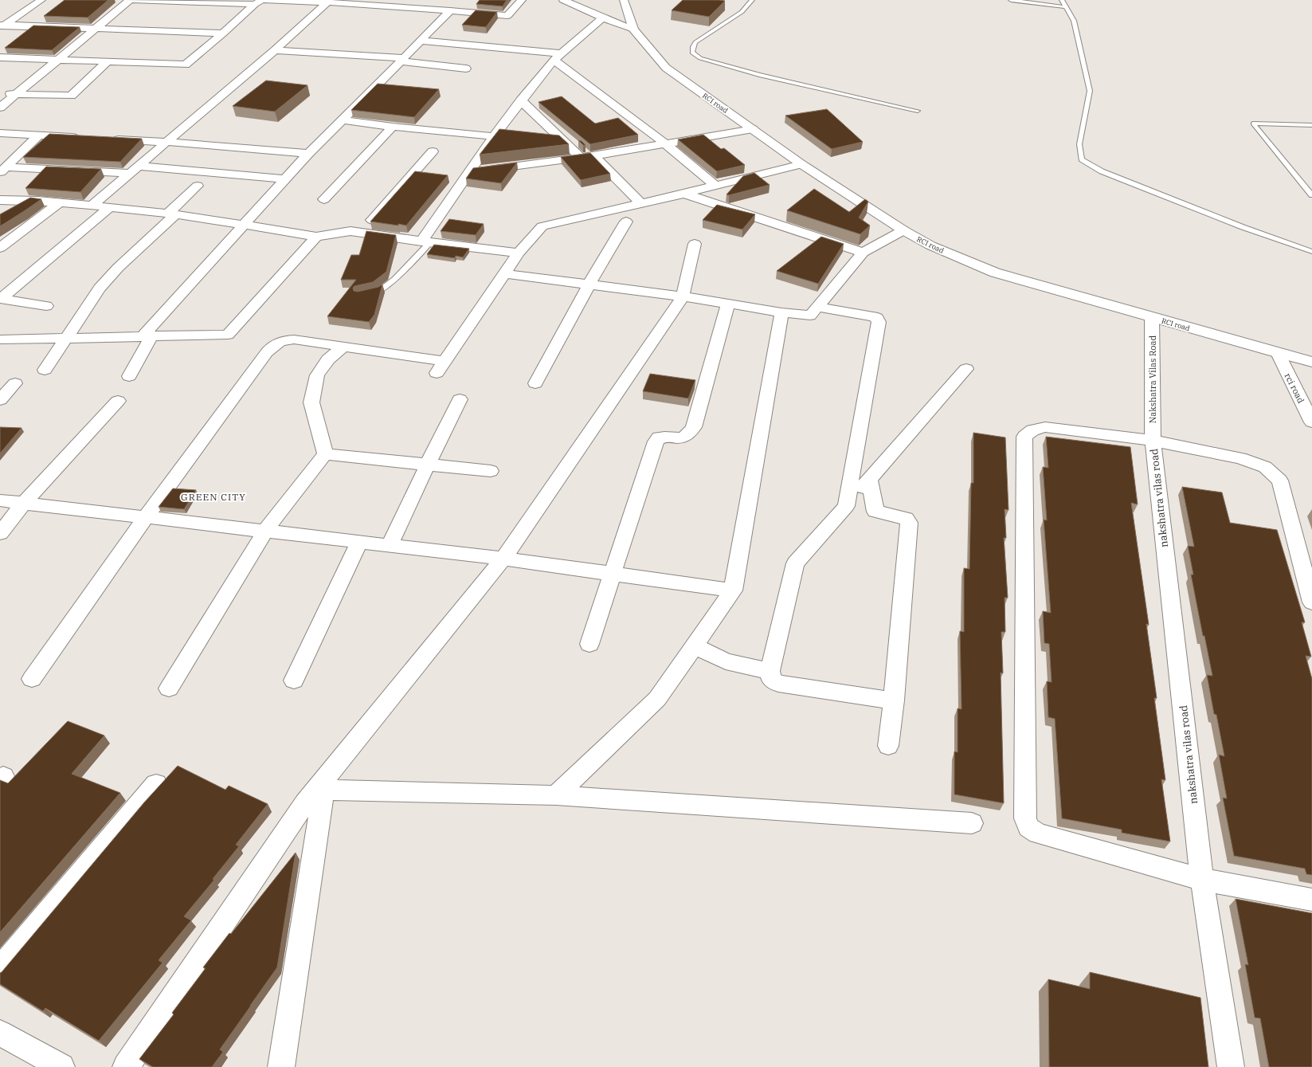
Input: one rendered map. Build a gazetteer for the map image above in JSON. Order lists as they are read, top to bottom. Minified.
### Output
{"streets":{"street":["RCI road","Nakshatra Vilas Road","rci road","nakshatra vilas road"]},"crossings":[["RCI road","Nakshatra Vilas Road"],["RCI road","rci road"],["Nakshatra Vilas Road","nakshatra vilas road"]],"districts":["GREEN CITY"]}
